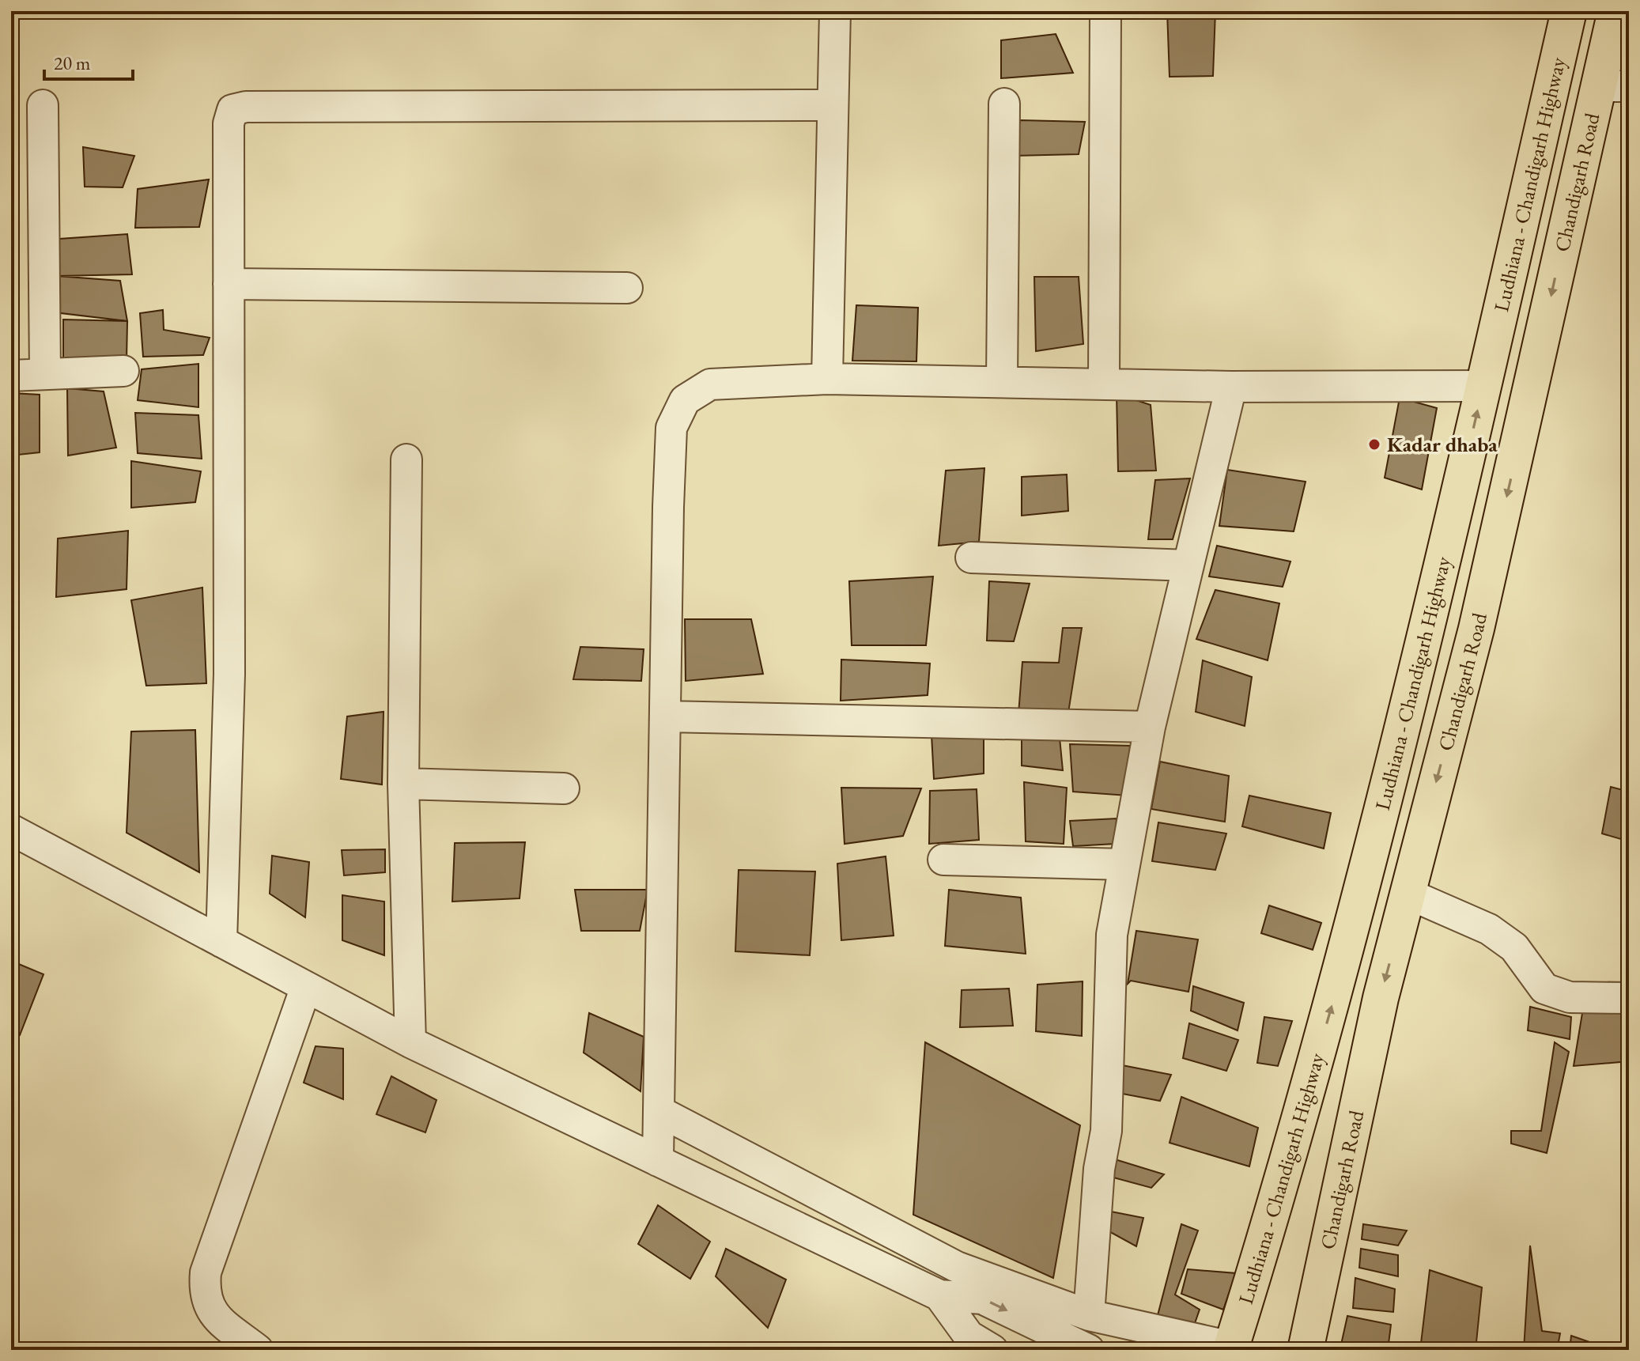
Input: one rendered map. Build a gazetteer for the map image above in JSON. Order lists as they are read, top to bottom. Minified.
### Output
{"streets":{"main road":["Chandigarh Road","Ludhiana - Chandigarh Highway"]},"one_way":["Chandigarh Road","Ludhiana - Chandigarh Highway"],"places":["Kadar dhaba"],"scale_bar":"20 m"}
